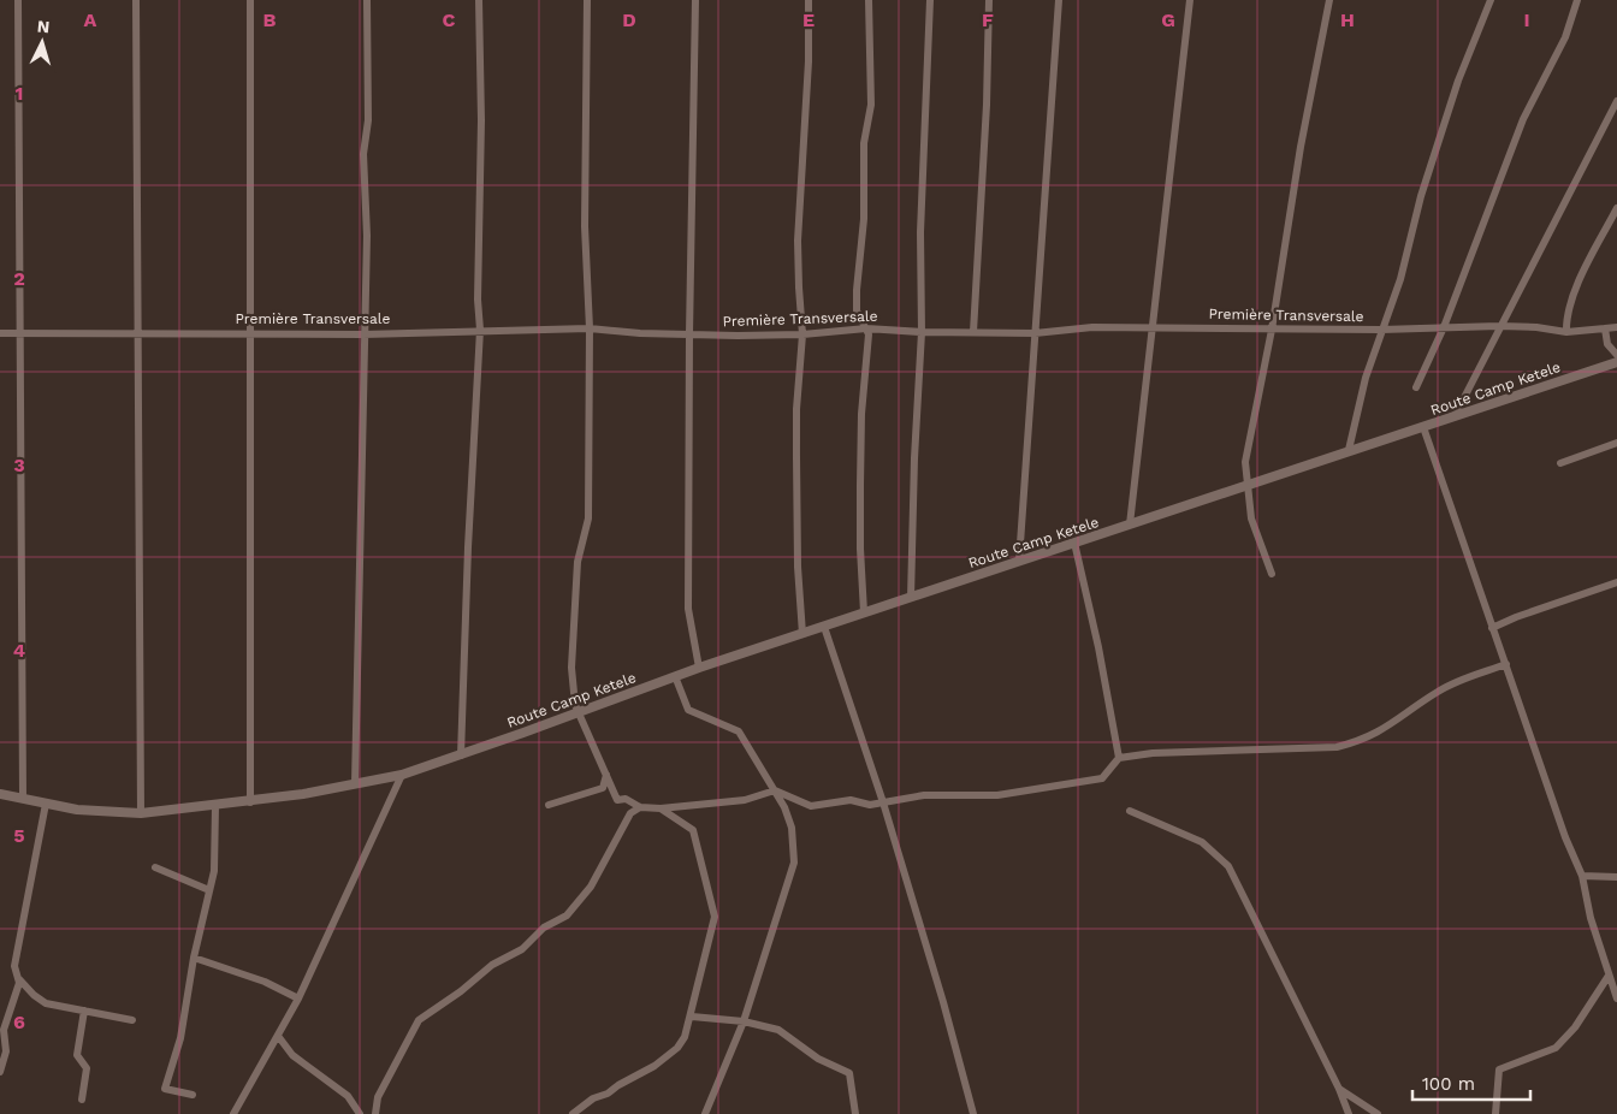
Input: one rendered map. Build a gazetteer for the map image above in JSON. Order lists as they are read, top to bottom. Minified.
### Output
{"streets":{"street":["Première Transversale","Route Camp Ketele"]},"scale_bar":"100 m","north":"top","grid":{"columns":["A","B","C","D","E","F","G","H","I"],"rows":["1","2","3","4","5","6"]}}
